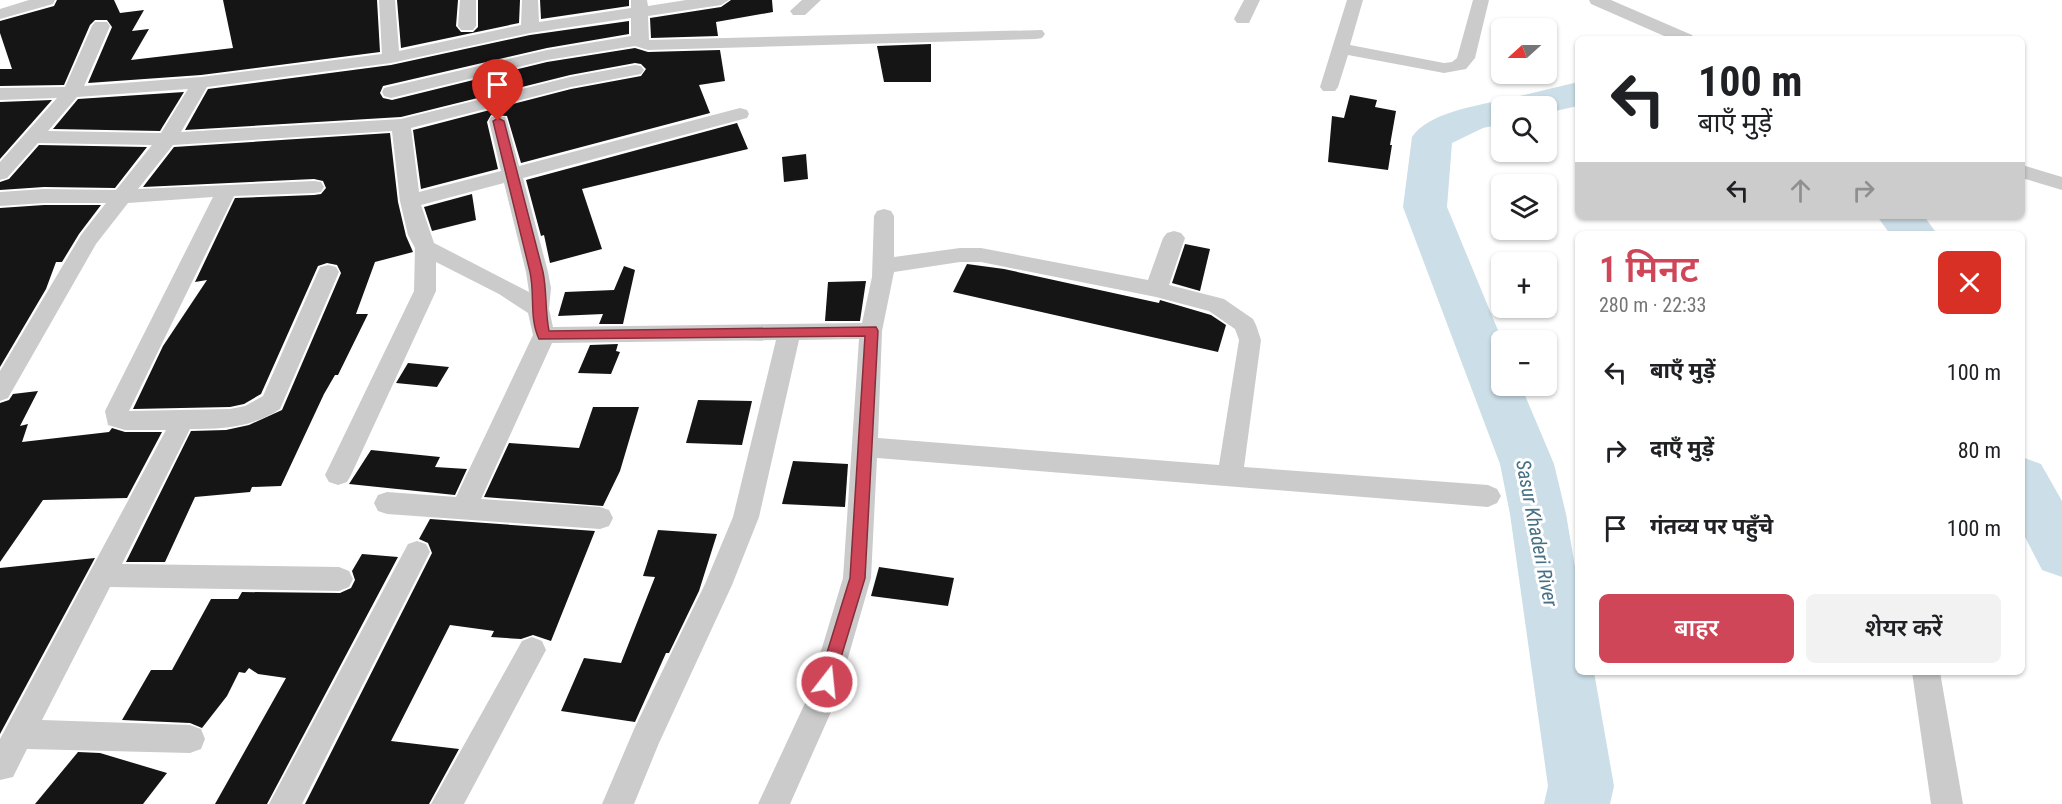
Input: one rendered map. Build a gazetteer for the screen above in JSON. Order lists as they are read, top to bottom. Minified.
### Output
{"water":["Sasur Khaderi River"],"north":"left","page":{"map_buttons":["+","−"],"turn":["100 m","बाएँ मुड़ें"],"heading":["1 मिनट","280 m · 22:33"],"list":[{"name":"बाएँ मुड़ें","value":"100 m"},{"name":"दाएँ मुड़ें","value":"80 m"},{"name":"गंतव्य पर पहुँचे","value":"100 m"}],"buttons":["बाहर","शेयर करें"]}}
